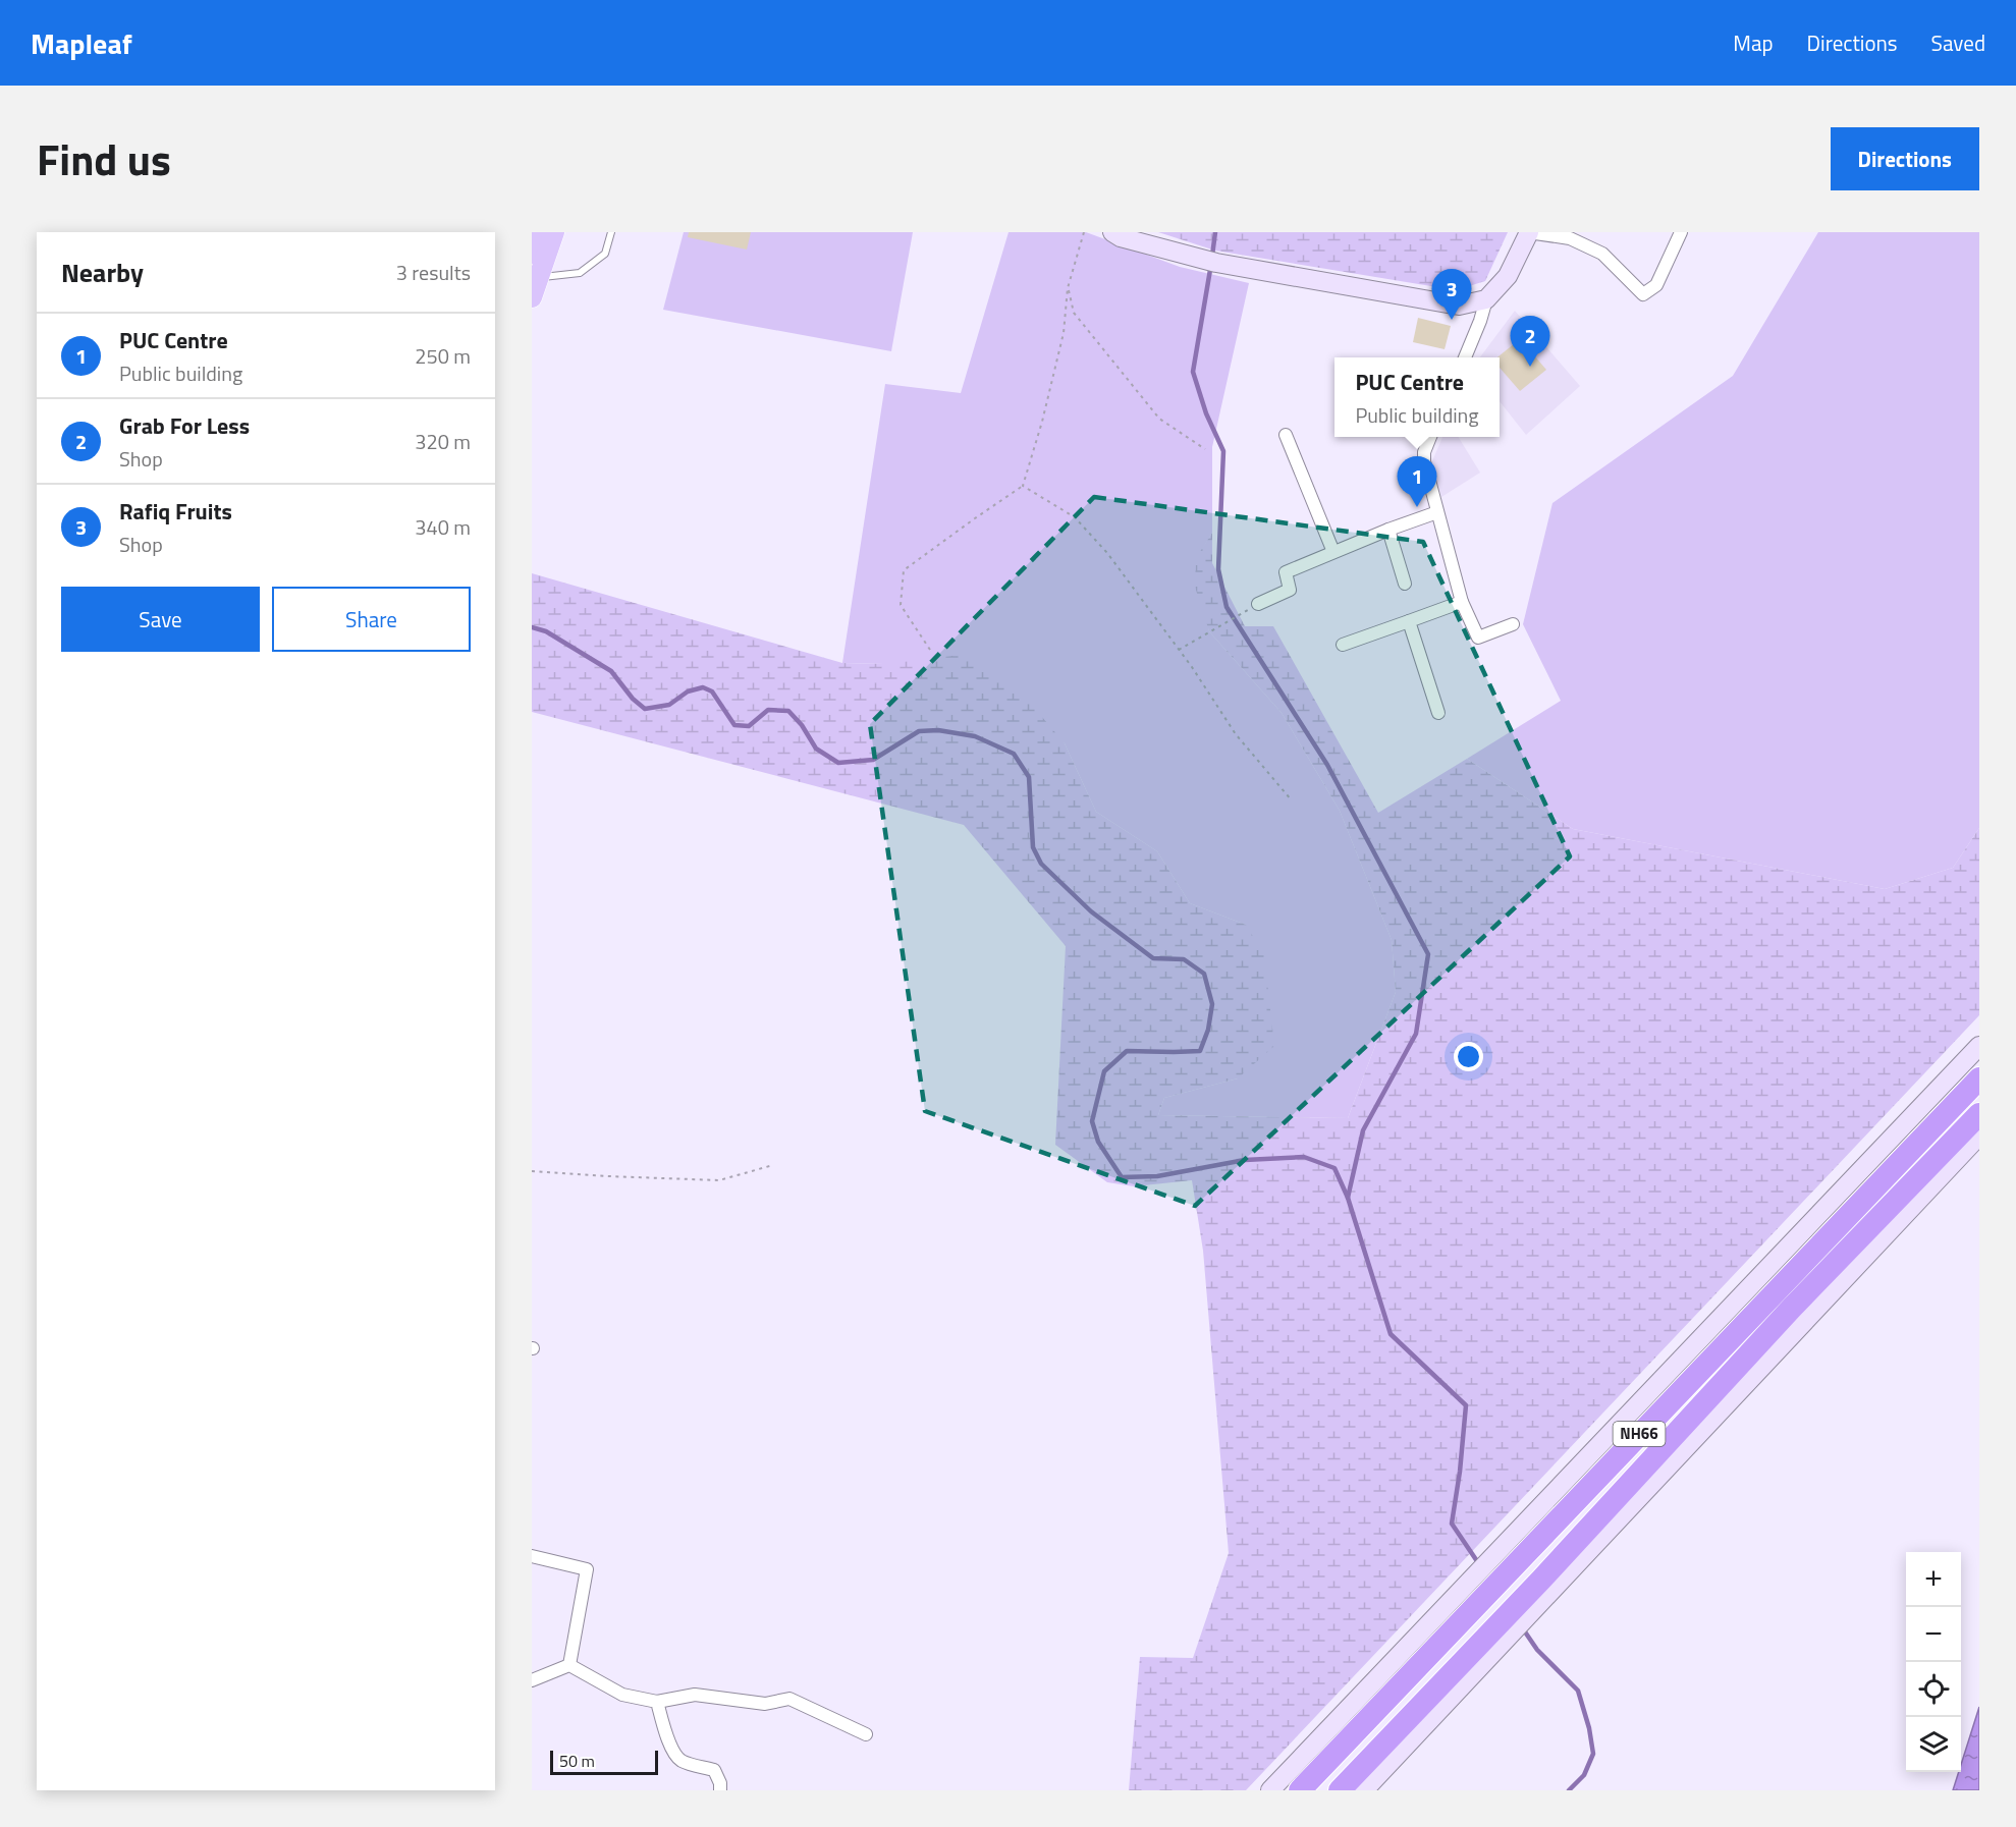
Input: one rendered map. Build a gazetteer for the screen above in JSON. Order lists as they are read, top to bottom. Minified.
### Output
{"streets":{"highway":["NH66"]},"scale_bar":"50 m","page":{"header":"Mapleaf","nav":["Map","Directions","Saved"],"title":"Find us","buttons":["Directions",["Save","Share"]],"heading":["Nearby","3 results"],"pins":["3","2","1"],"list":[{"mark":"1","name":"PUC Centre","note":"Public building","value":"250 m"},{"mark":"2","name":"Grab For Less","note":"Shop","value":"320 m"},{"mark":"3","name":"Rafiq Fruits","note":"Shop","value":"340 m"}],"popup":["PUC Centre","Public building"],"map_buttons":["+","−"],"scale":"50 m"}}
